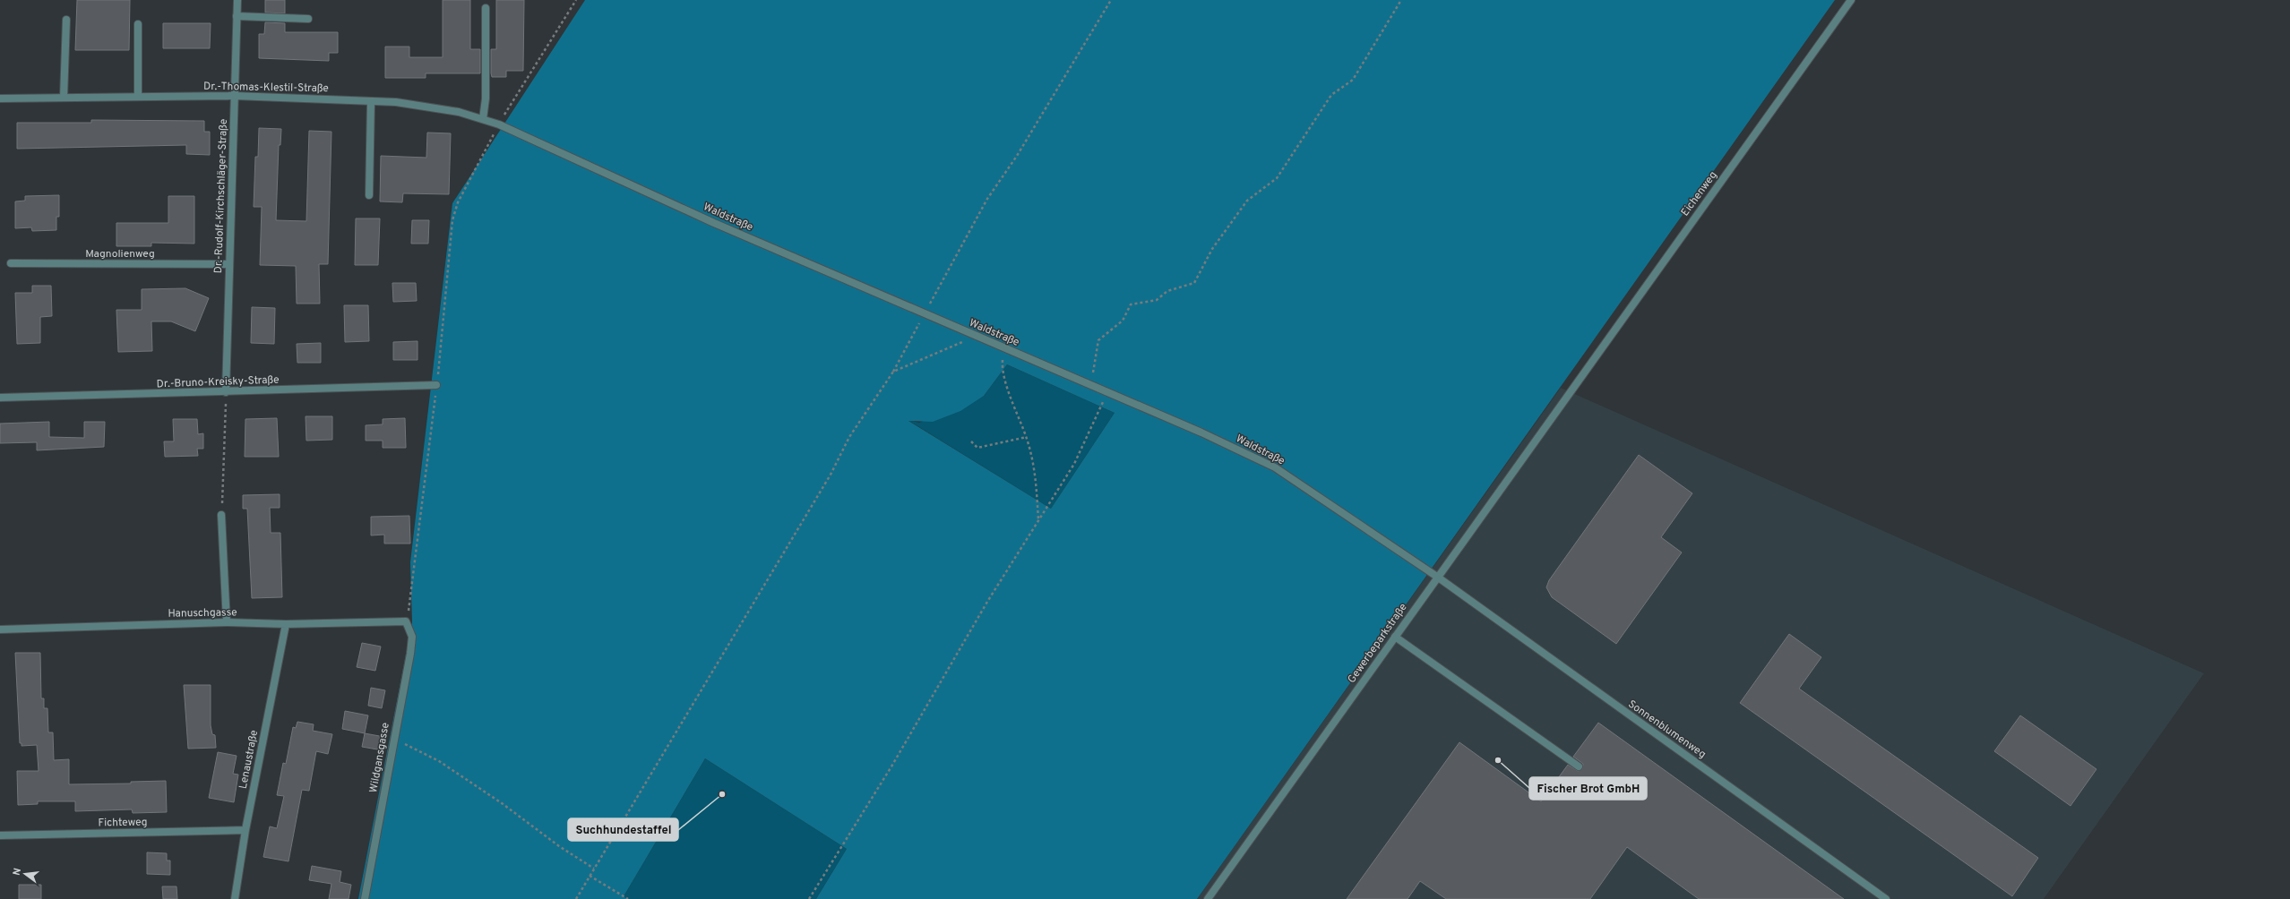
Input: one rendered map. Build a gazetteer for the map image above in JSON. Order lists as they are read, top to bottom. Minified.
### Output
{"streets":{"street":["Dr.-Thomas-Klestil-Straße","Eichenweg","Dr.-Rudolf-Kirchschläger-Straße","Waldstraße","Magnolienweg","Dr.-Bruno-Kreisky-Straße","Hanuschgasse","Gewerbeparkstraße","Sonnenblumenweg","Wildgansgasse","Lenaustraße","Fichteweg"]},"crossings":[["Dr.-Thomas-Klestil-Straße","Dr.-Rudolf-Kirchschläger-Straße"],["Dr.-Thomas-Klestil-Straße","Waldstraße"],["Eichenweg","Gewerbeparkstraße"],["Dr.-Rudolf-Kirchschläger-Straße","Magnolienweg"],["Dr.-Rudolf-Kirchschläger-Straße","Dr.-Bruno-Kreisky-Straße"],["Waldstraße","Gewerbeparkstraße"],["Waldstraße","Sonnenblumenweg"],["Hanuschgasse","Wildgansgasse"],["Hanuschgasse","Lenaustraße"],["Gewerbeparkstraße","Sonnenblumenweg"],["Lenaustraße","Fichteweg"]],"places":["Fischer Brot GmbH","Suchhundestaffel"],"north":"left"}
